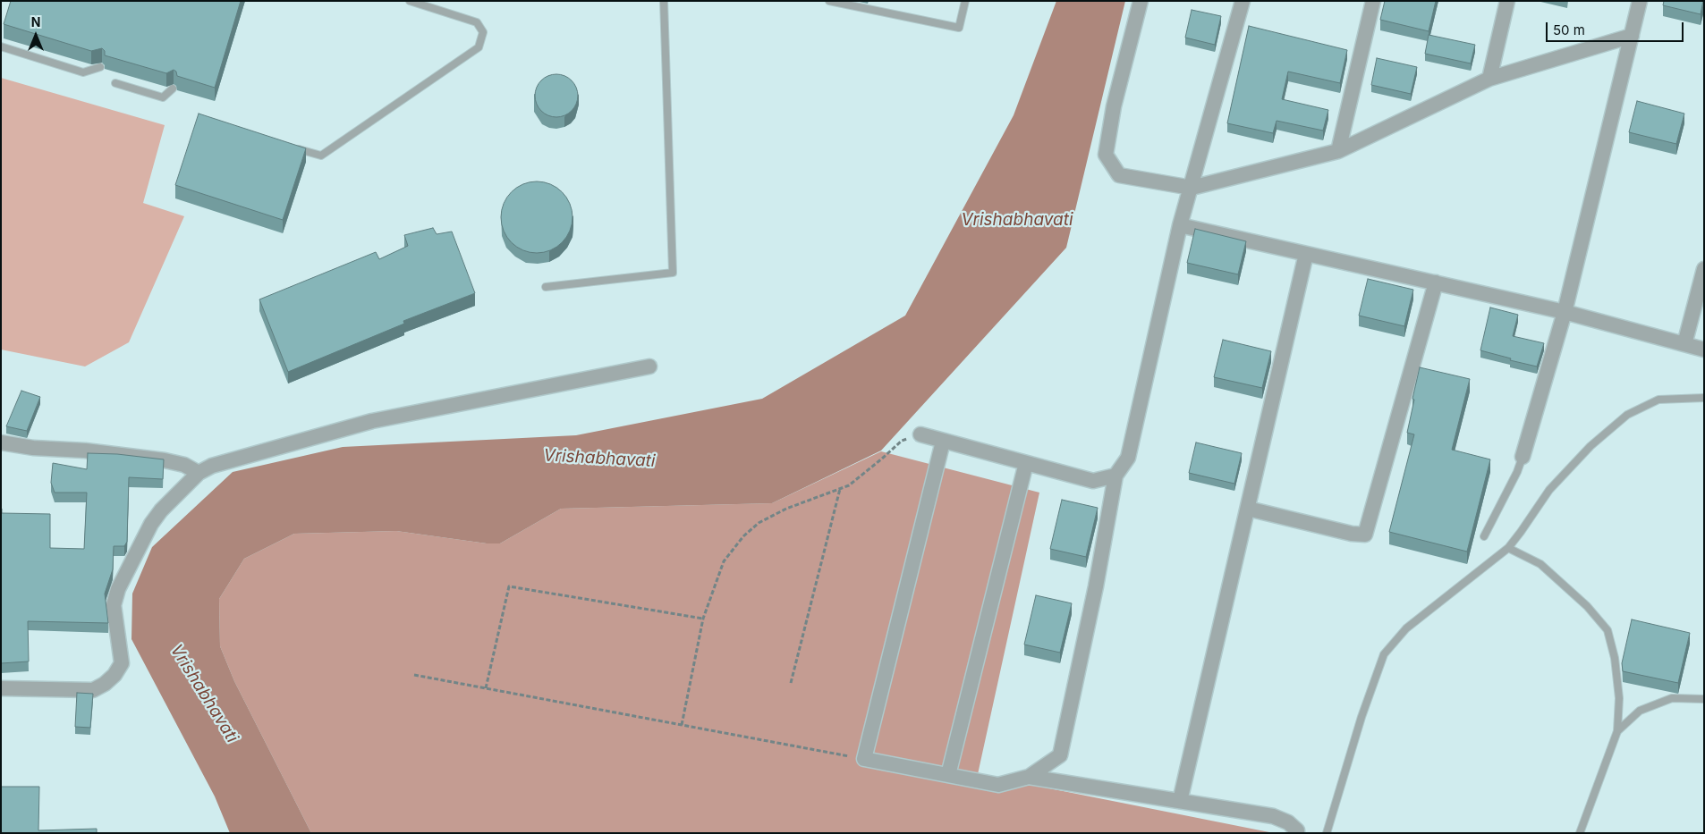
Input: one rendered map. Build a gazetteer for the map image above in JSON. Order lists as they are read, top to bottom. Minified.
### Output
{"water":["Vrishabhavati"],"scale_bar":"50 m","north":"top"}
